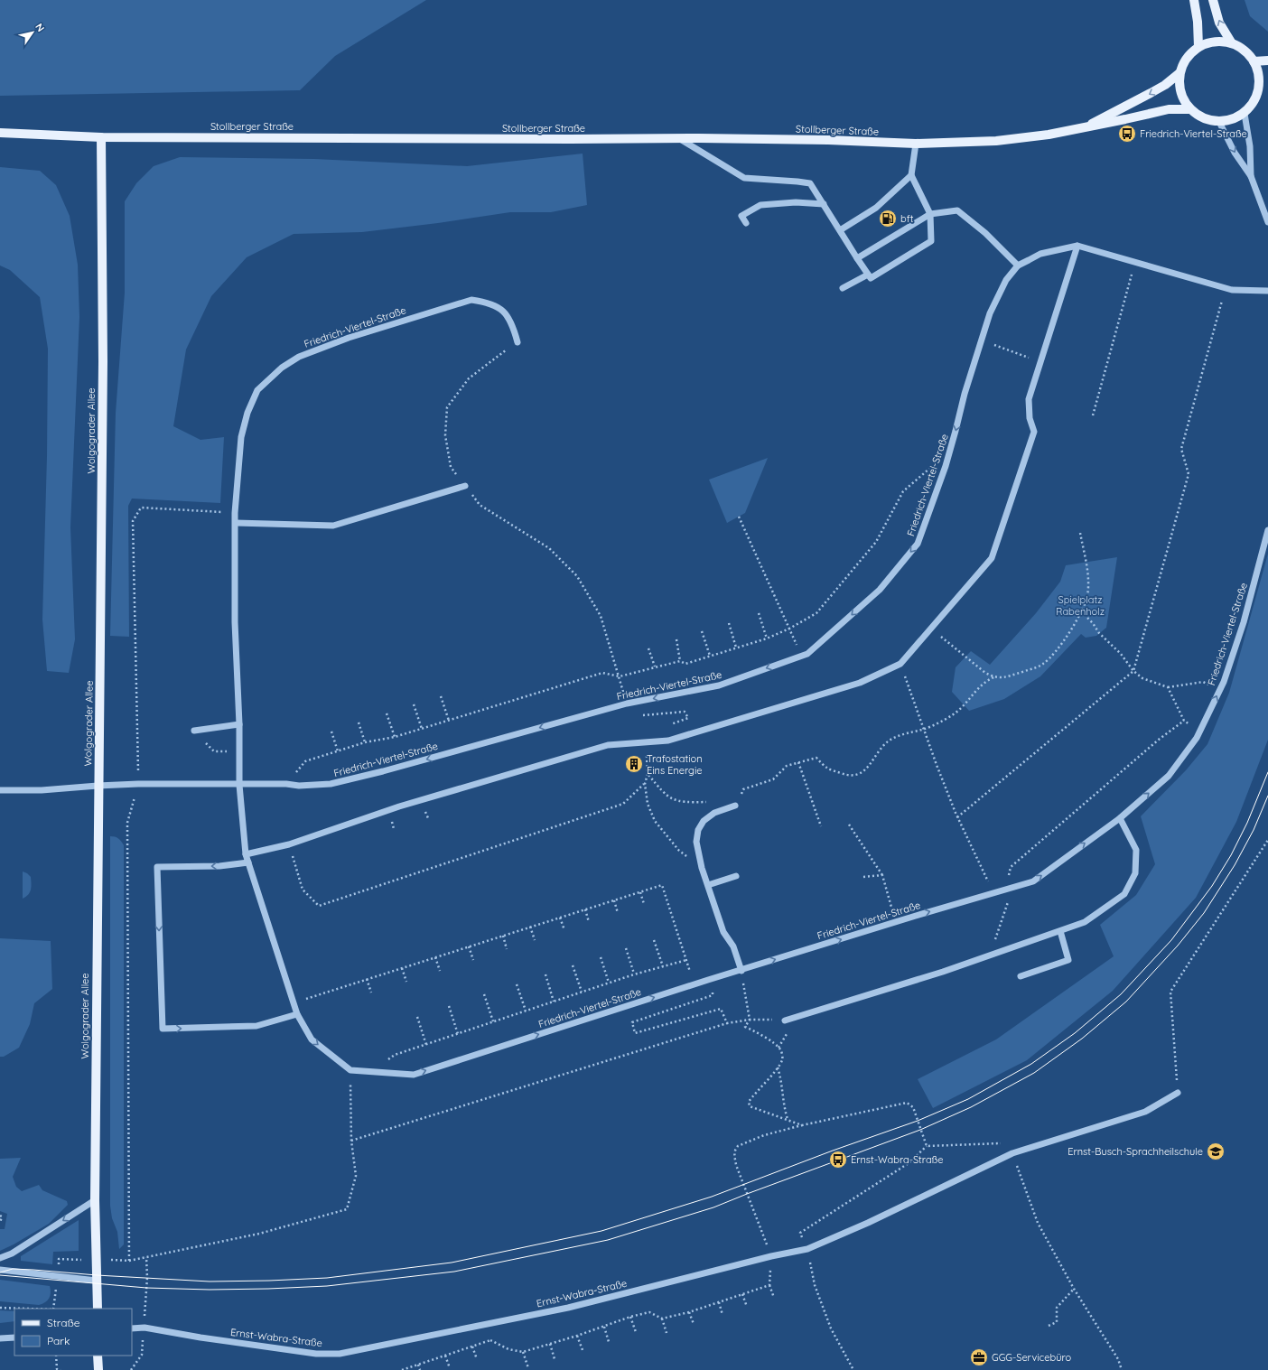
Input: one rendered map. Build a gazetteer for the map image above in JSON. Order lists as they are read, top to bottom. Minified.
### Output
{"streets":{"main road":["Stollberger Straße","Wolgograder Allee"],"street":["Friedrich-Viertel-Straße","Ernst-Wabra-Straße"]},"crossings":[["Stollberger Straße","Wolgograder Allee"],["Friedrich-Viertel-Straße","Wolgograder Allee"]],"parks":["Spielplatz Rabenholz"],"places":{"bus stop":["Friedrich-Viertel-Straße","Ernst-Wabra-Straße"],"fuel station":["bft"],"building":["Trafostation Eins Energie"],"school or university":["Ernst-Busch-Sprachheilschule"],"office":["GGG-Servicebüro"]},"legend":["Straße","Park"],"north":"top right"}
